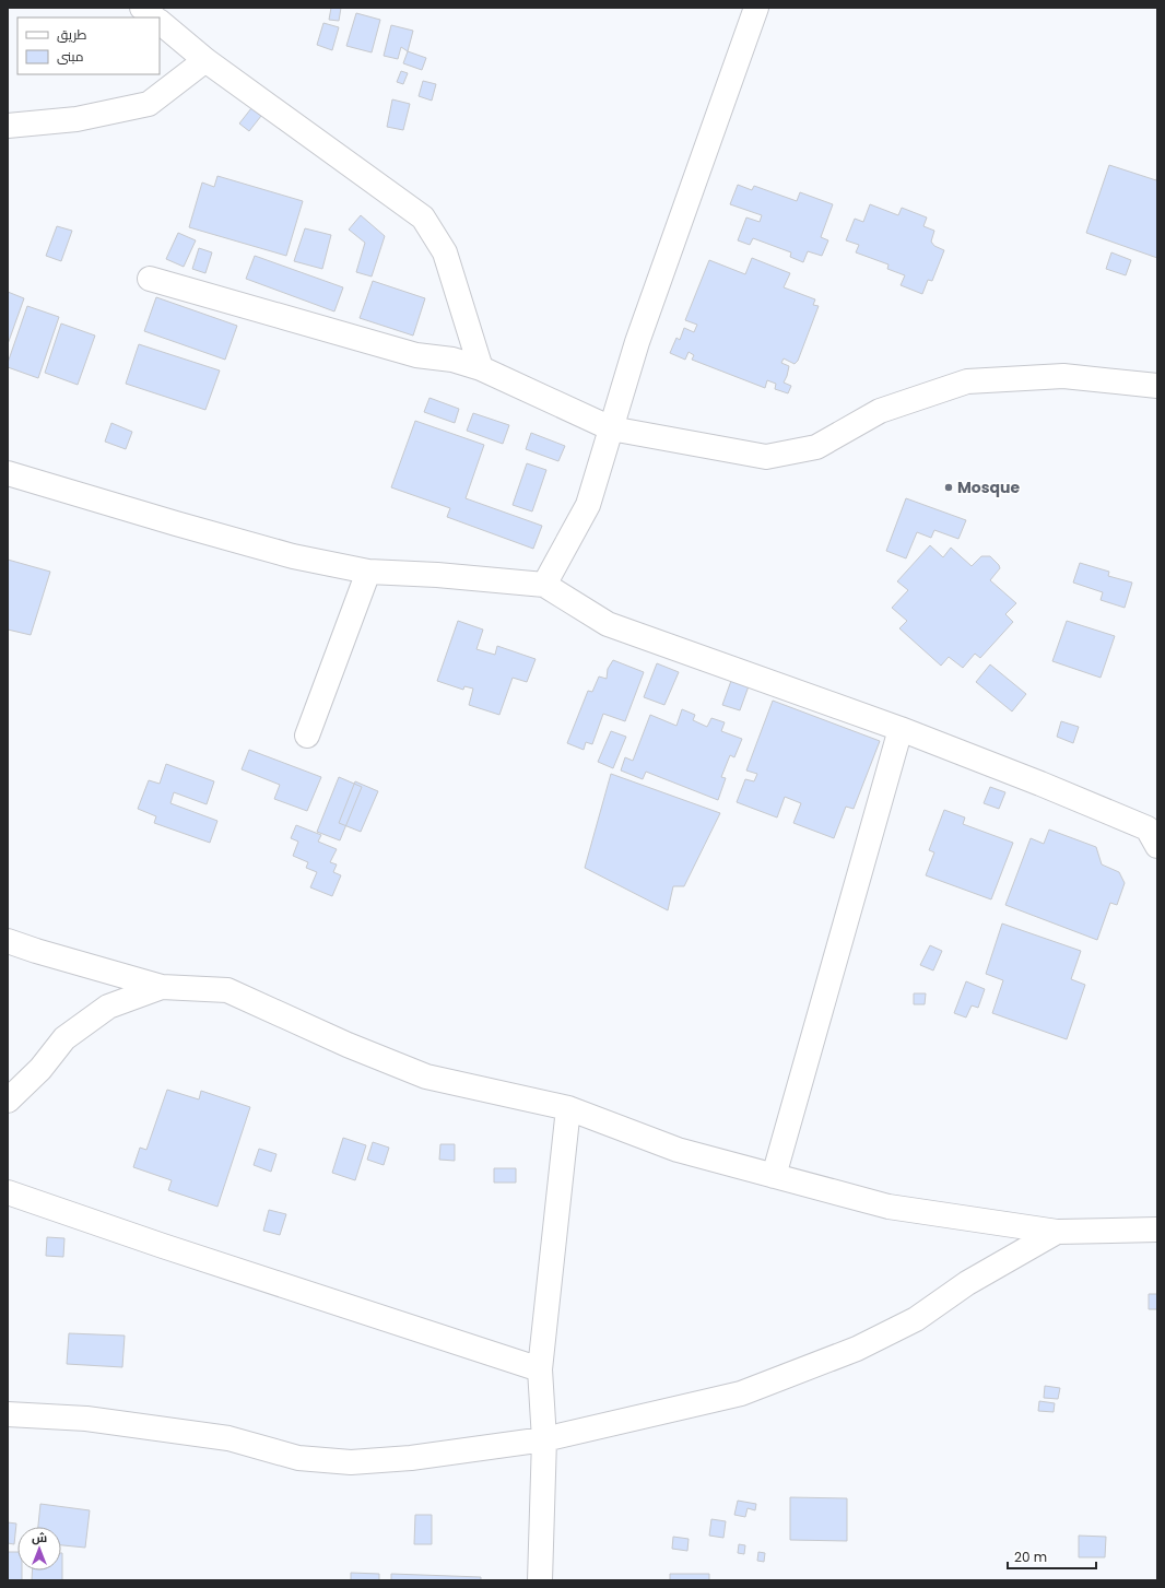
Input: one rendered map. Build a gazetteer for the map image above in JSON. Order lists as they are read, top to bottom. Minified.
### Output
{"places":["Mosque"],"legend":["طريق","مبنى"],"scale_bar":"20 m","north":"top"}
